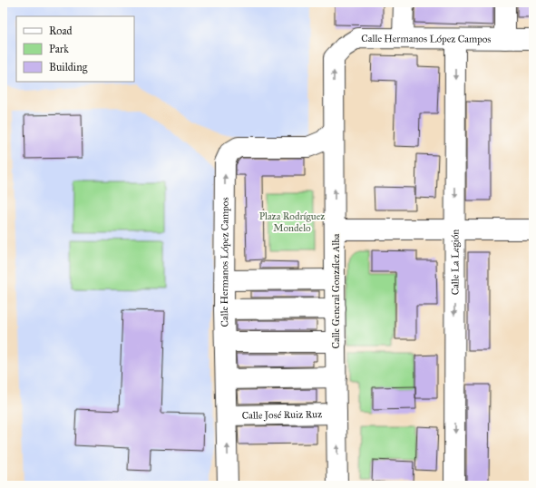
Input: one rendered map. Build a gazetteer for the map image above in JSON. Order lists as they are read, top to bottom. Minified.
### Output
{"streets":{"street":["Calle Hermanos López Campos","Calle La Legión","Calle General González Alba","Calle José Ruiz Ruz"]},"crossings":[["Calle Hermanos López Campos","Calle La Legión"],["Calle Hermanos López Campos","Calle General González Alba"],["Calle Hermanos López Campos","Calle José Ruiz Ruz"],["Calle La Legión","Calle General González Alba"],["Calle General González Alba","Calle José Ruiz Ruz"]],"one_way":["Calle Hermanos López Campos","Calle La Legión"],"parks":["Plaza Rodríguez Mondelo"],"legend":["Road","Park","Building"]}
